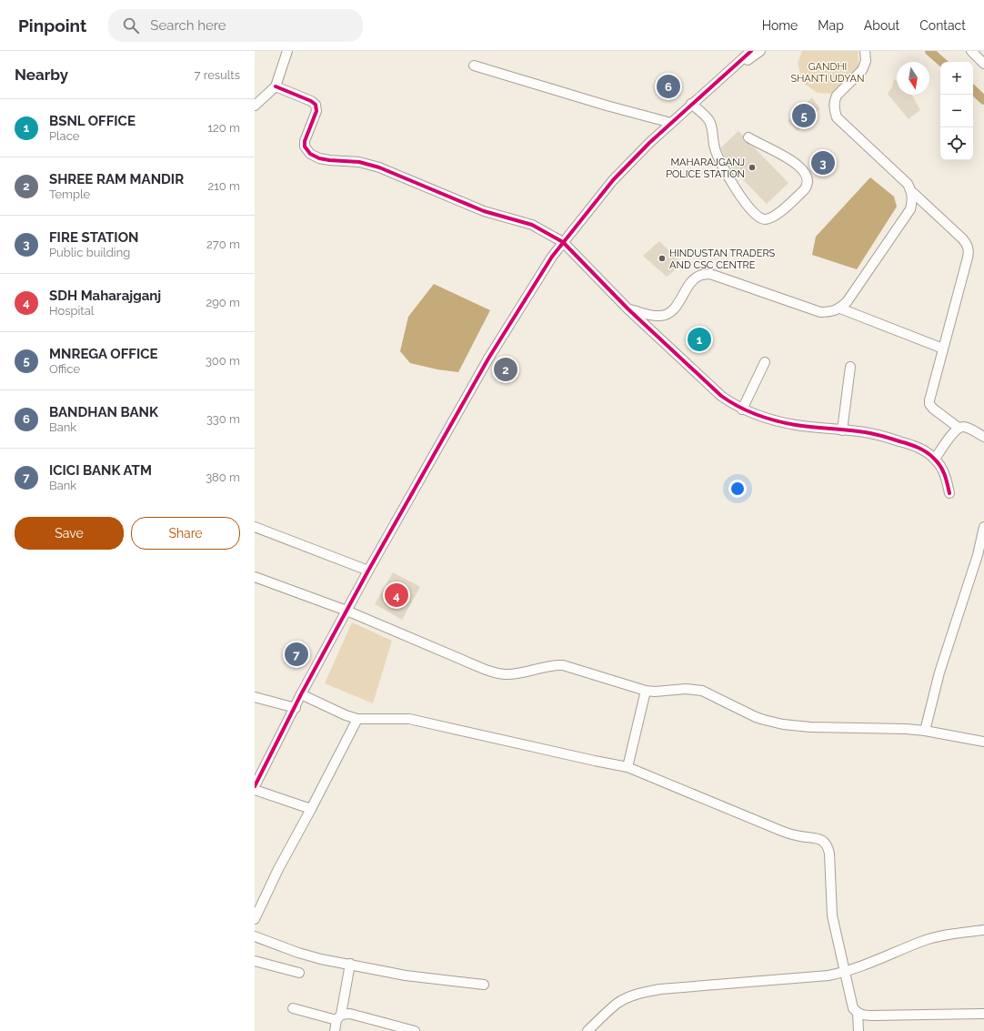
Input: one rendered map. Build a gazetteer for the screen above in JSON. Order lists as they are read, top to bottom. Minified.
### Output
{"parks":["GANDHI SHANTI UDYAN"],"places":["MAHARAJGANJ POLICE STATION","HINDUSTAN TRADERS AND CSC CENTRE"],"north":"bottom","page":{"header":"Pinpoint","search":"Search here","nav":["Home","Map","About","Contact"],"heading":["Nearby","7 results"],"map_buttons":["+","−"],"pins":["6","5","3","1","2","4","7"],"list":[{"mark":"1","name":"BSNL OFFICE","note":"Place","value":"120 m"},{"mark":"2","name":"SHREE RAM MANDIR","note":"Temple","value":"210 m"},{"mark":"3","name":"FIRE STATION","note":"Public building","value":"270 m"},{"mark":"4","name":"SDH Maharajganj","note":"Hospital","value":"290 m"},{"mark":"5","name":"MNREGA OFFICE","note":"Office","value":"300 m"},{"mark":"6","name":"BANDHAN BANK","note":"Bank","value":"330 m"},{"mark":"7","name":"ICICI BANK ATM","note":"Bank","value":"380 m"}],"buttons":["Save","Share"]}}
